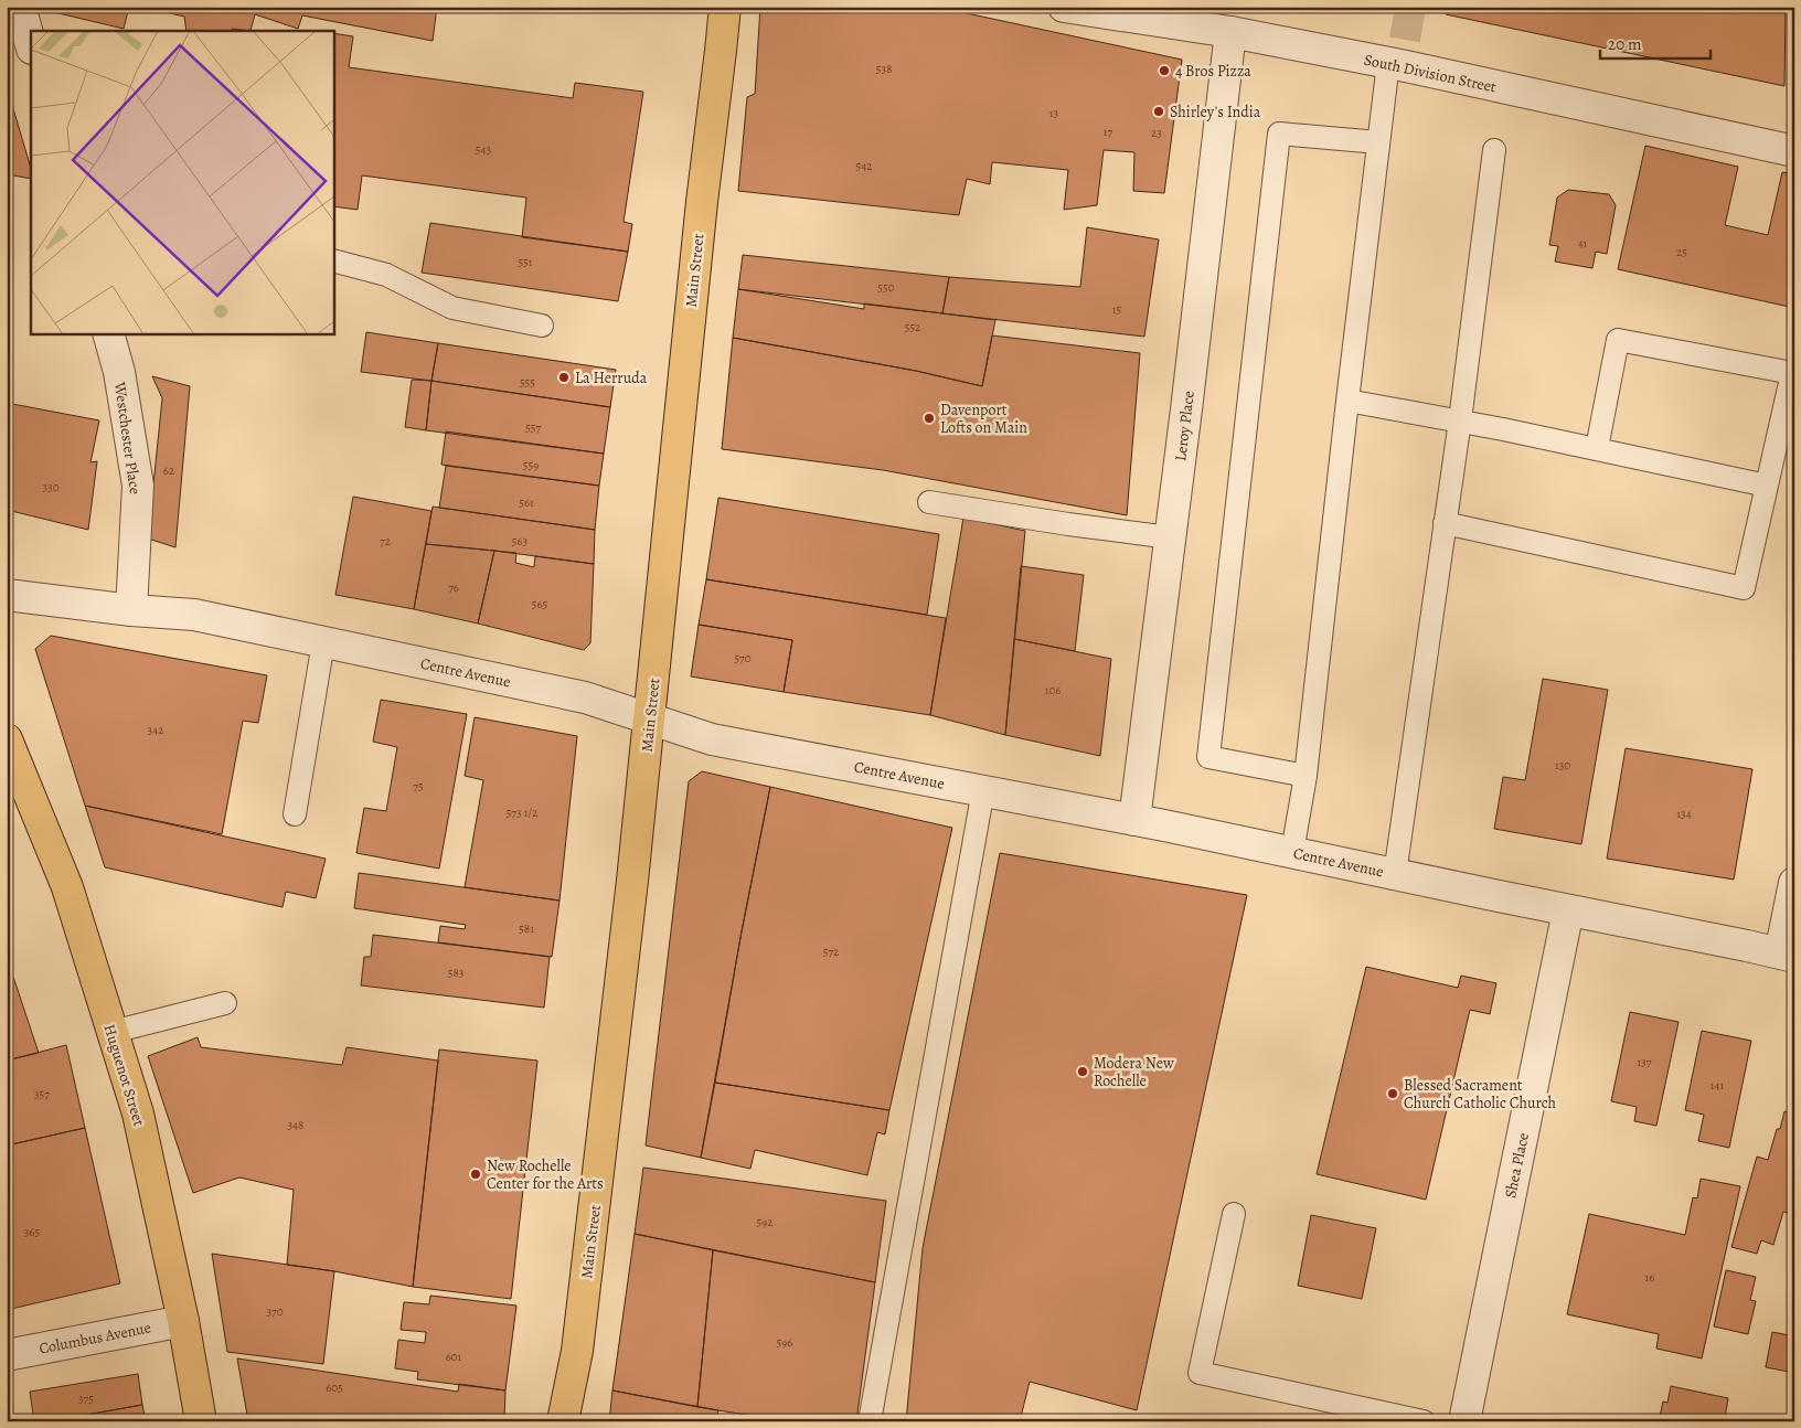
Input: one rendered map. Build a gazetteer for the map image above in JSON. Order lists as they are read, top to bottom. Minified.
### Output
{"streets":{"main road":["Main Street","Huguenot Street"],"street":["South Division Street","Leroy Place","Westchester Place","Centre Avenue","Shea Place","Columbus Avenue"]},"crossings":[["South Division Street","Leroy Place"],["Main Street","Centre Avenue"],["Leroy Place","Centre Avenue"],["Westchester Place","Centre Avenue"],["Centre Avenue","Shea Place"],["Huguenot Street","Columbus Avenue"]],"places":["4 Bros Pizza","Shirley's India","La Herruda","Davenport Lofts on Main","Modera New Rochelle","Blessed Sacrament Church Catholic Church","New Rochelle Center for the Arts"],"house_numbers":["538","13","17","23","543","542","41","25","551","550","15","552","555","557","559","62","330","561","72","563","76","565","570","106","342","130","75","573 1/2","134","581","572","583","137","141","357","348","592","365","16","370","596","601","605","375"],"scale_bar":"20 m"}
